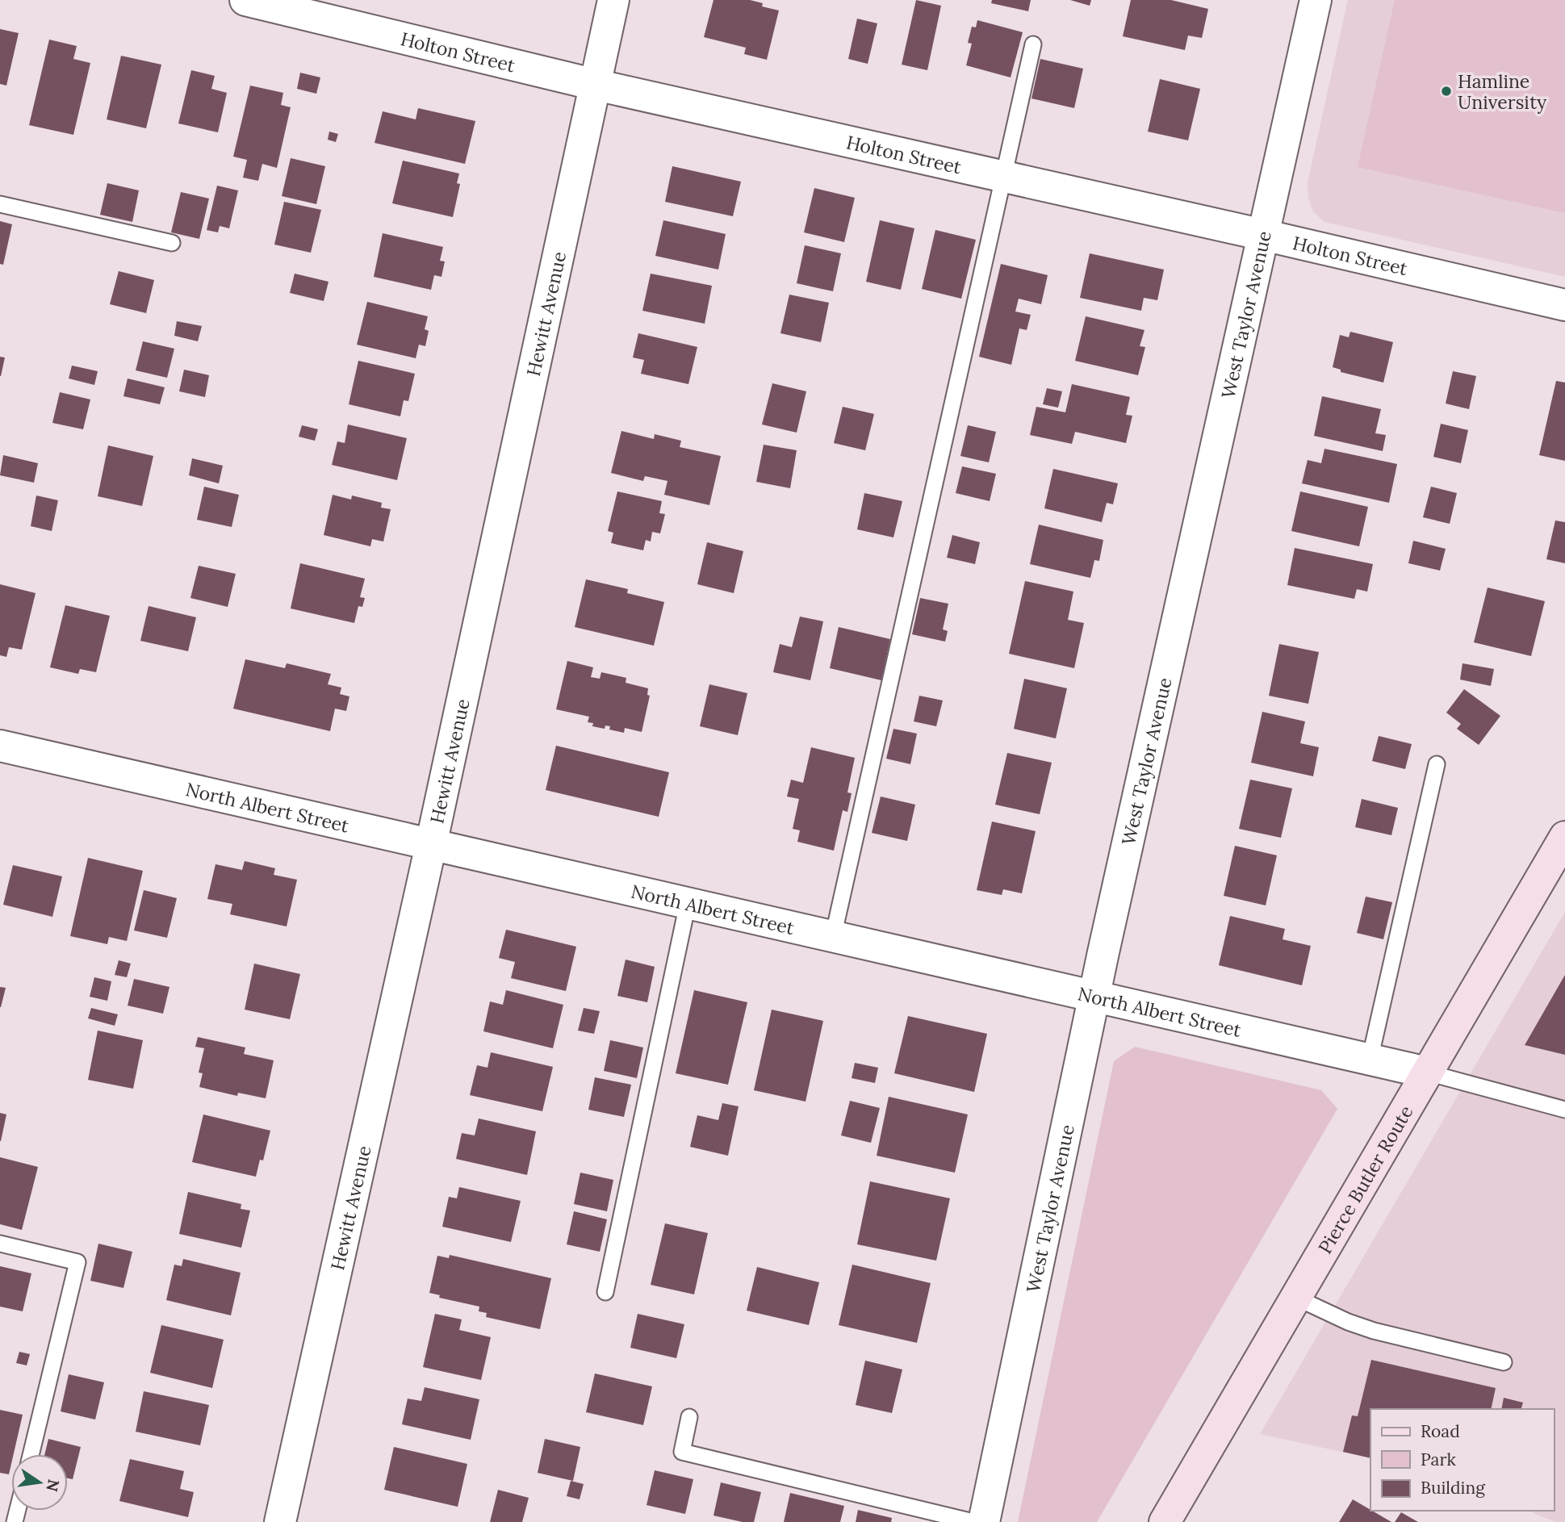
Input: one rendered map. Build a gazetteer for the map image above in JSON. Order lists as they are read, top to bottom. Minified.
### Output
{"streets":{"main road":["Pierce Butler Route"],"street":["Holton Street","Hewitt Avenue","West Taylor Avenue","North Albert Street"]},"crossings":[["Holton Street","Hewitt Avenue"],["Holton Street","West Taylor Avenue"],["Hewitt Avenue","North Albert Street"],["West Taylor Avenue","North Albert Street"],["North Albert Street","Pierce Butler Route"]],"places":["Hamline University"],"legend":["Road","Park","Building"],"north":"right"}
